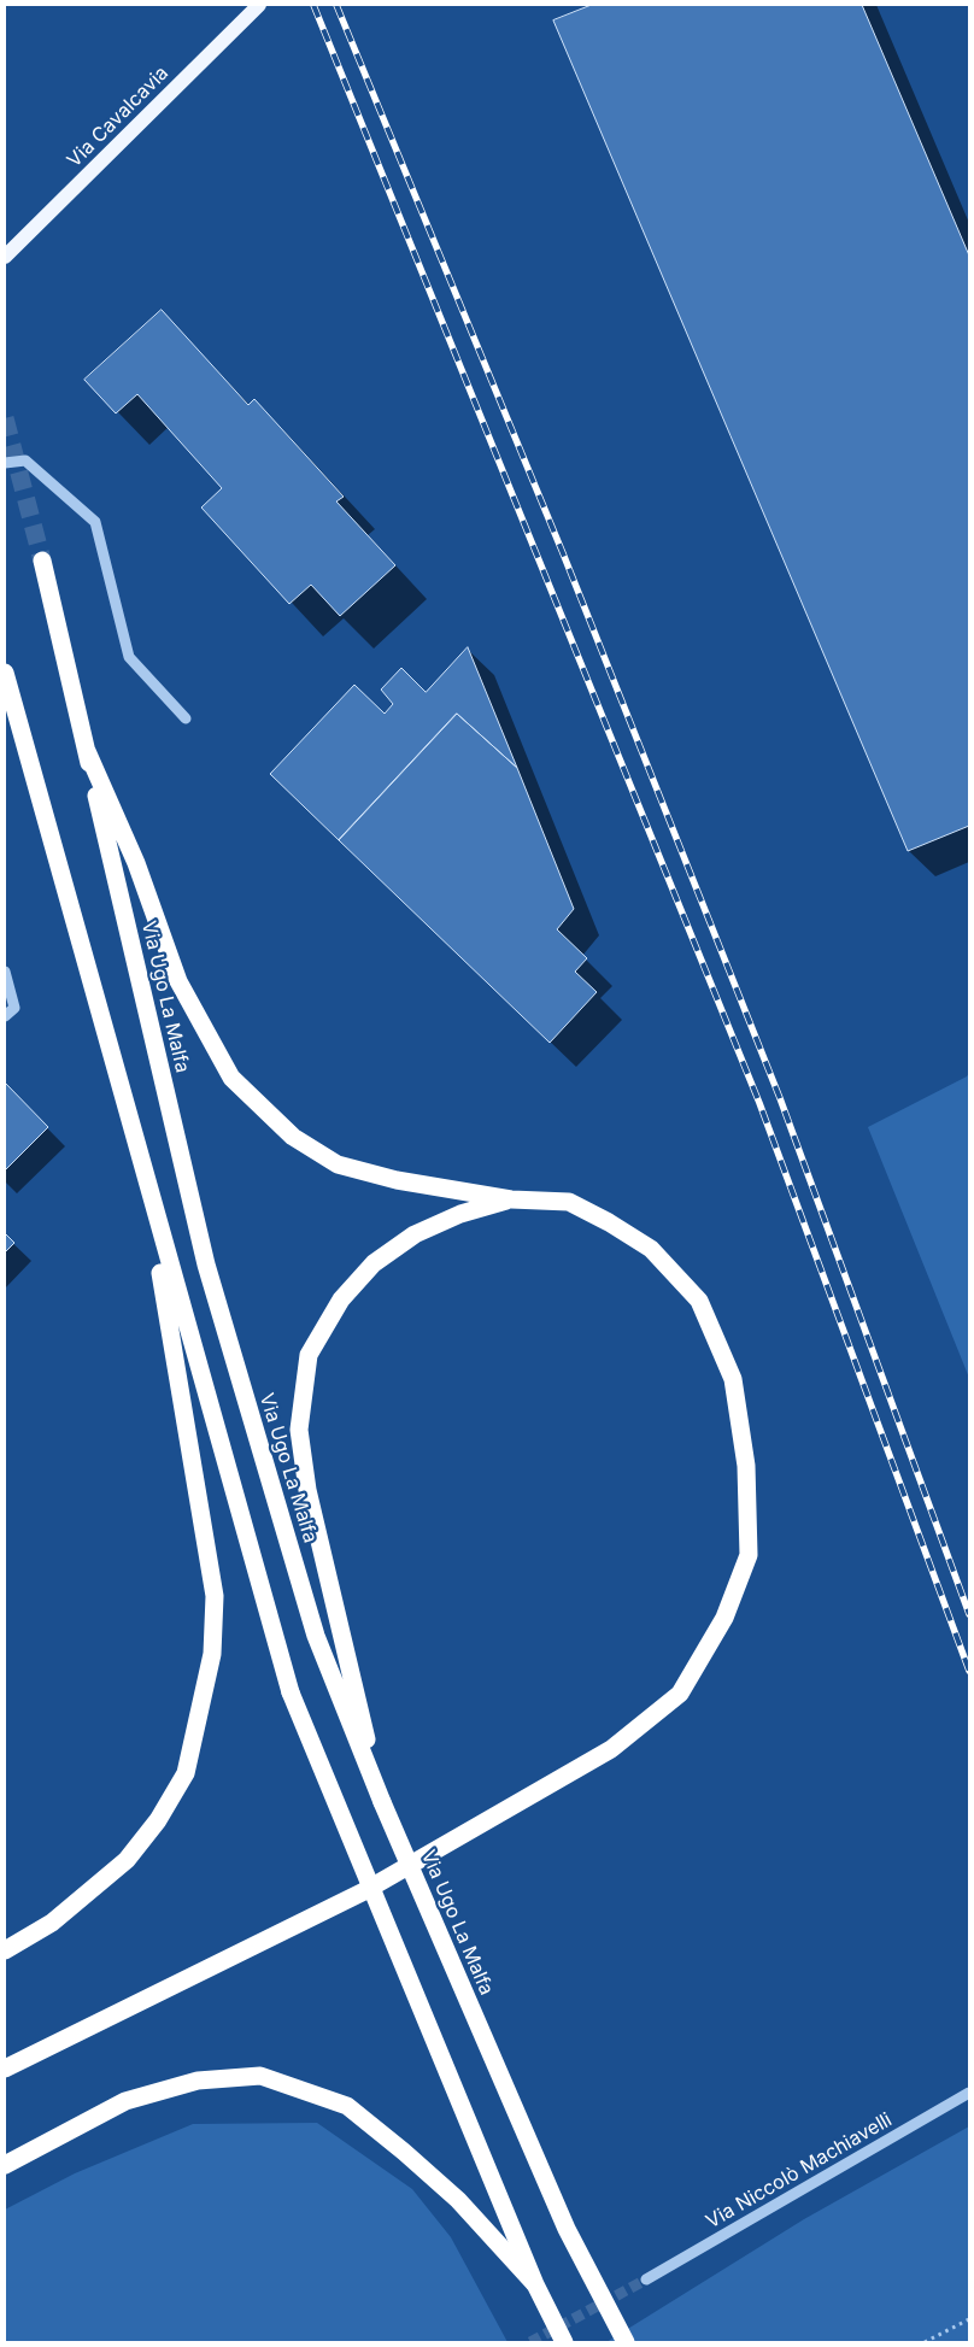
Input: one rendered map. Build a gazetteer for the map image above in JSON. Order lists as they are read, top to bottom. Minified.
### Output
{"streets":{"highway":["Via Ugo La Malfa"],"main road":["Via Cavalcavia"],"street":["Via Niccolò Machiavelli"]}}
